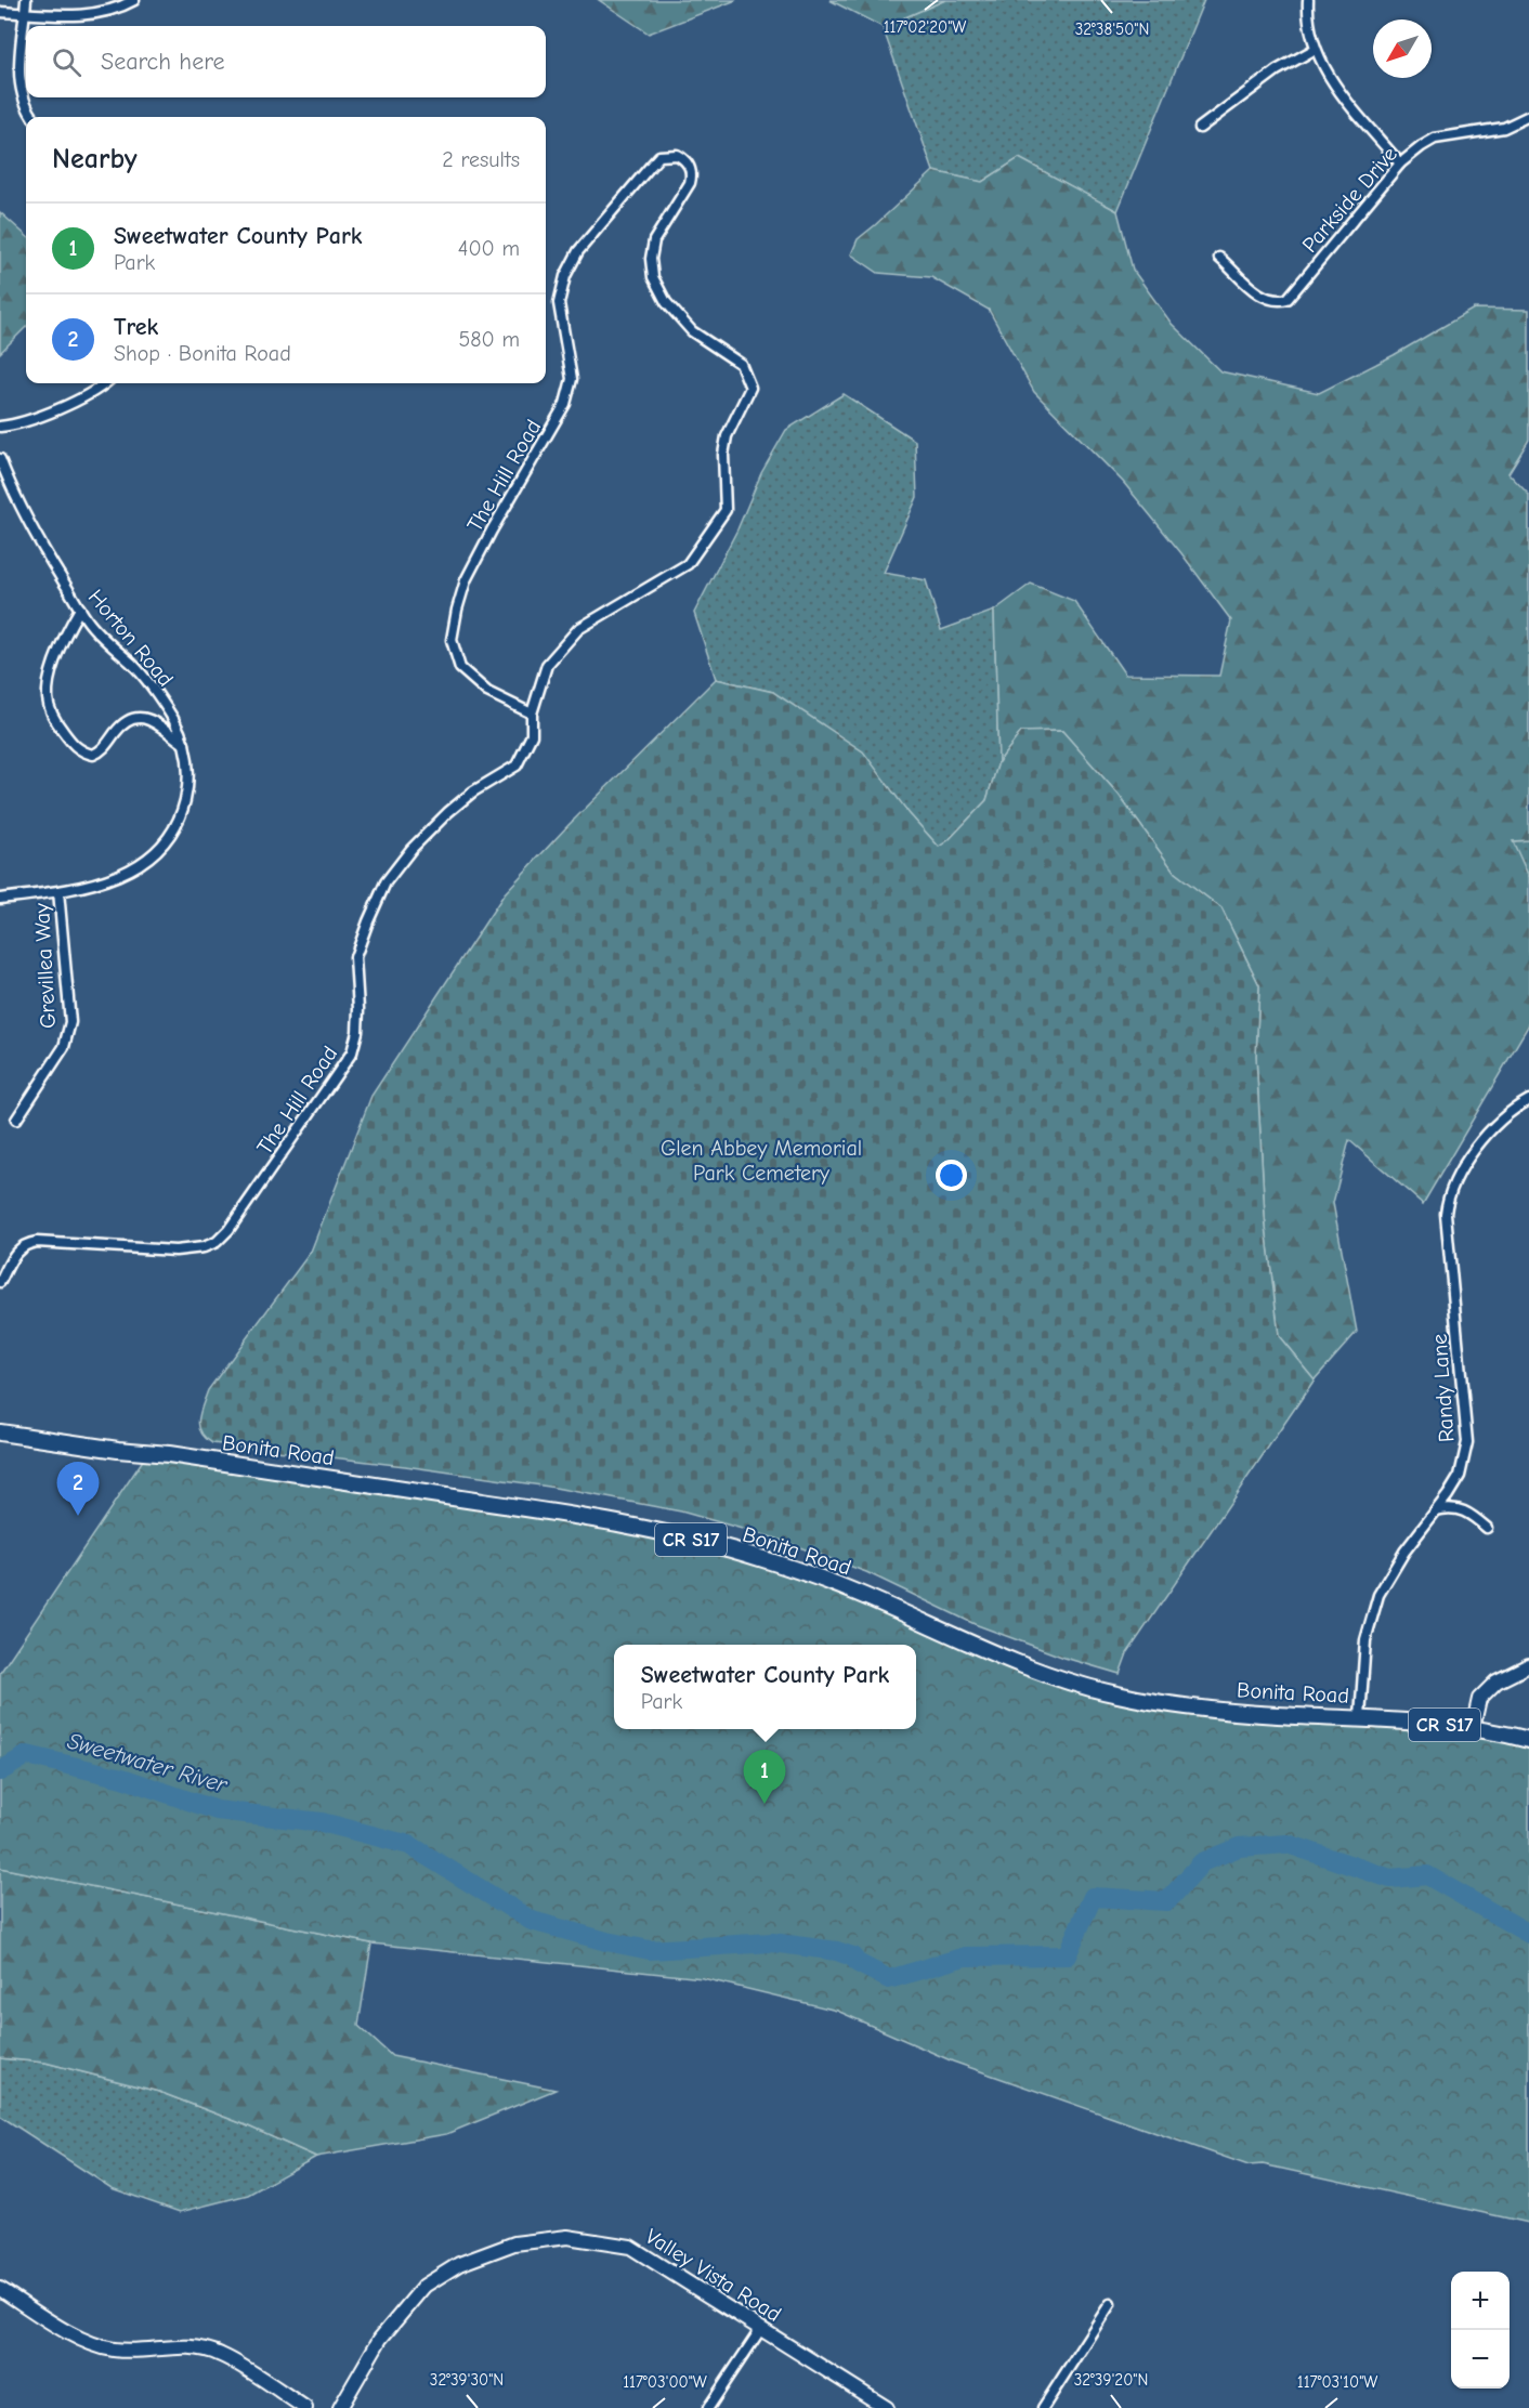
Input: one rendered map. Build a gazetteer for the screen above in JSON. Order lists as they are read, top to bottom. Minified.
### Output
{"streets":{"main road":["Bonita Road","CR S17"],"street":["Parkside Drive","The Hill Road","Horton Road","Grevillea Way","Randy Lane","Valley Vista Road"]},"crossings":[["Horton Road","Grevillea Way"],["Randy Lane","Bonita Road"]],"water":["Sweetwater River"],"parks":["Glen Abbey Memorial Park Cemetery"],"north":"bottom left","page":{"search":"Search here","heading":["Nearby","2 results"],"list":[{"mark":"1","name":"Sweetwater County Park","note":"Park","value":"400 m"},{"mark":"2","name":"Trek","note":"Shop · Bonita Road","value":"580 m"}],"pins":["2","1"],"popup":["Sweetwater County Park","Park"],"map_buttons":["+","−"]},"coordinates":["117°02'20\"W","32°38'50\"N","32°39'30\"N","32°39'20\"N","117°03'00\"W","117°03'10\"W"]}
